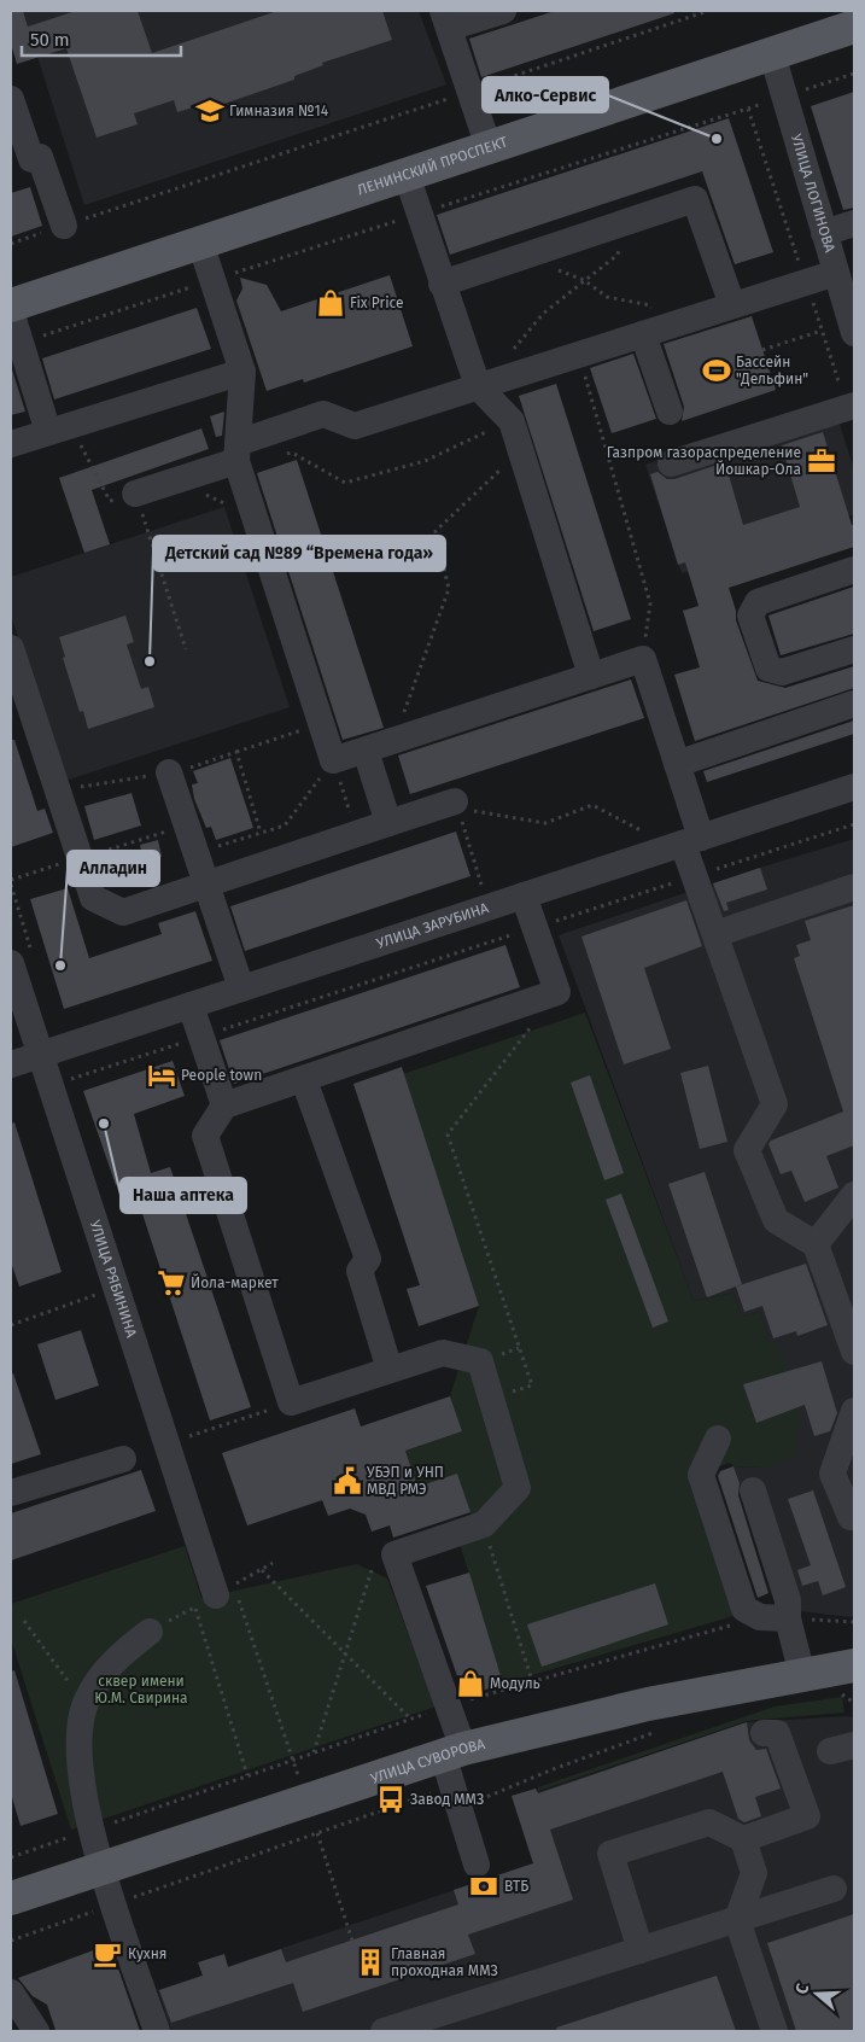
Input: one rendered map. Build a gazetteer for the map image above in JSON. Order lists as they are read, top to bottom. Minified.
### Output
{"streets":{"main road":["ЛЕНИНСКИЙ ПРОСПЕКТ","УЛИЦА СУВОРОВА"],"street":["УЛИЦА ЛОГИНОВА","УЛИЦА ЗАРУБИНА","УЛИЦА РЯБИНИНА"]},"crossings":[["ЛЕНИНСКИЙ ПРОСПЕКТ","УЛИЦА ЛОГИНОВА"],["УЛИЦА ЗАРУБИНА","УЛИЦА РЯБИНИНА"]],"parks":["сквер имени Ю.М. Свирина"],"places":{"school or university":["Гимназия №14"],"other":["Алко-Сервис","Детский сад №89 “Времена года»","Алладин","Наша аптека"],"shop":["Fix Price","Модуль"],"sports":["Бассейн \"Дельфин\""],"office":["Газпром газораспределение Йошкар-Ола"],"hotel":["People town"],"supermarket":["Йола-маркет"],"public building":["УБЭП и УНП МВД РМЭ"],"bus stop":["Завод ММЗ"],"bank":["ВТБ"],"cafe":["Кухня"],"building":["Главная проходная ММЗ"]},"scale_bar":"50 m","north":"left"}
